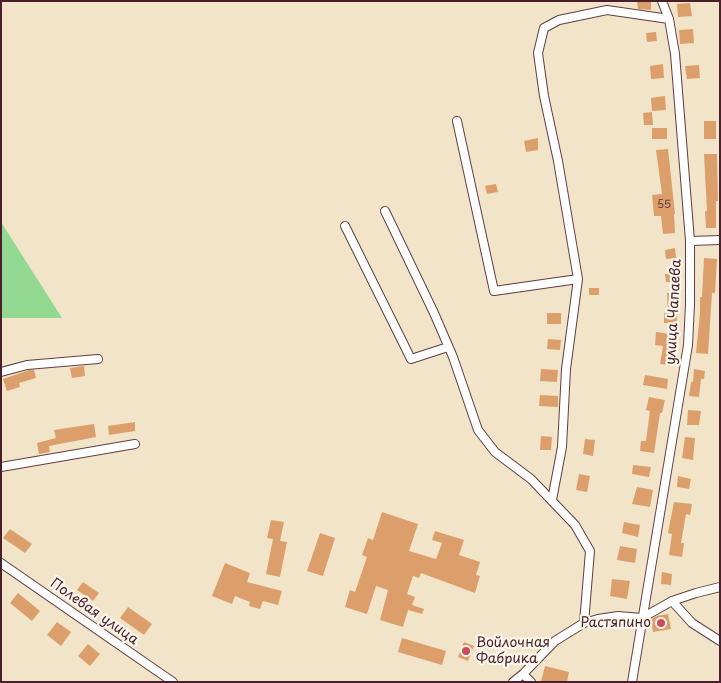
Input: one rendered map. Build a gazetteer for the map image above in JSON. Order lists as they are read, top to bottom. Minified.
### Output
{"streets":{"street":["улица Чапаева","Полевая улица"]},"places":["Растяпино","Войлочная Фабрика"],"house_numbers":["55"]}
